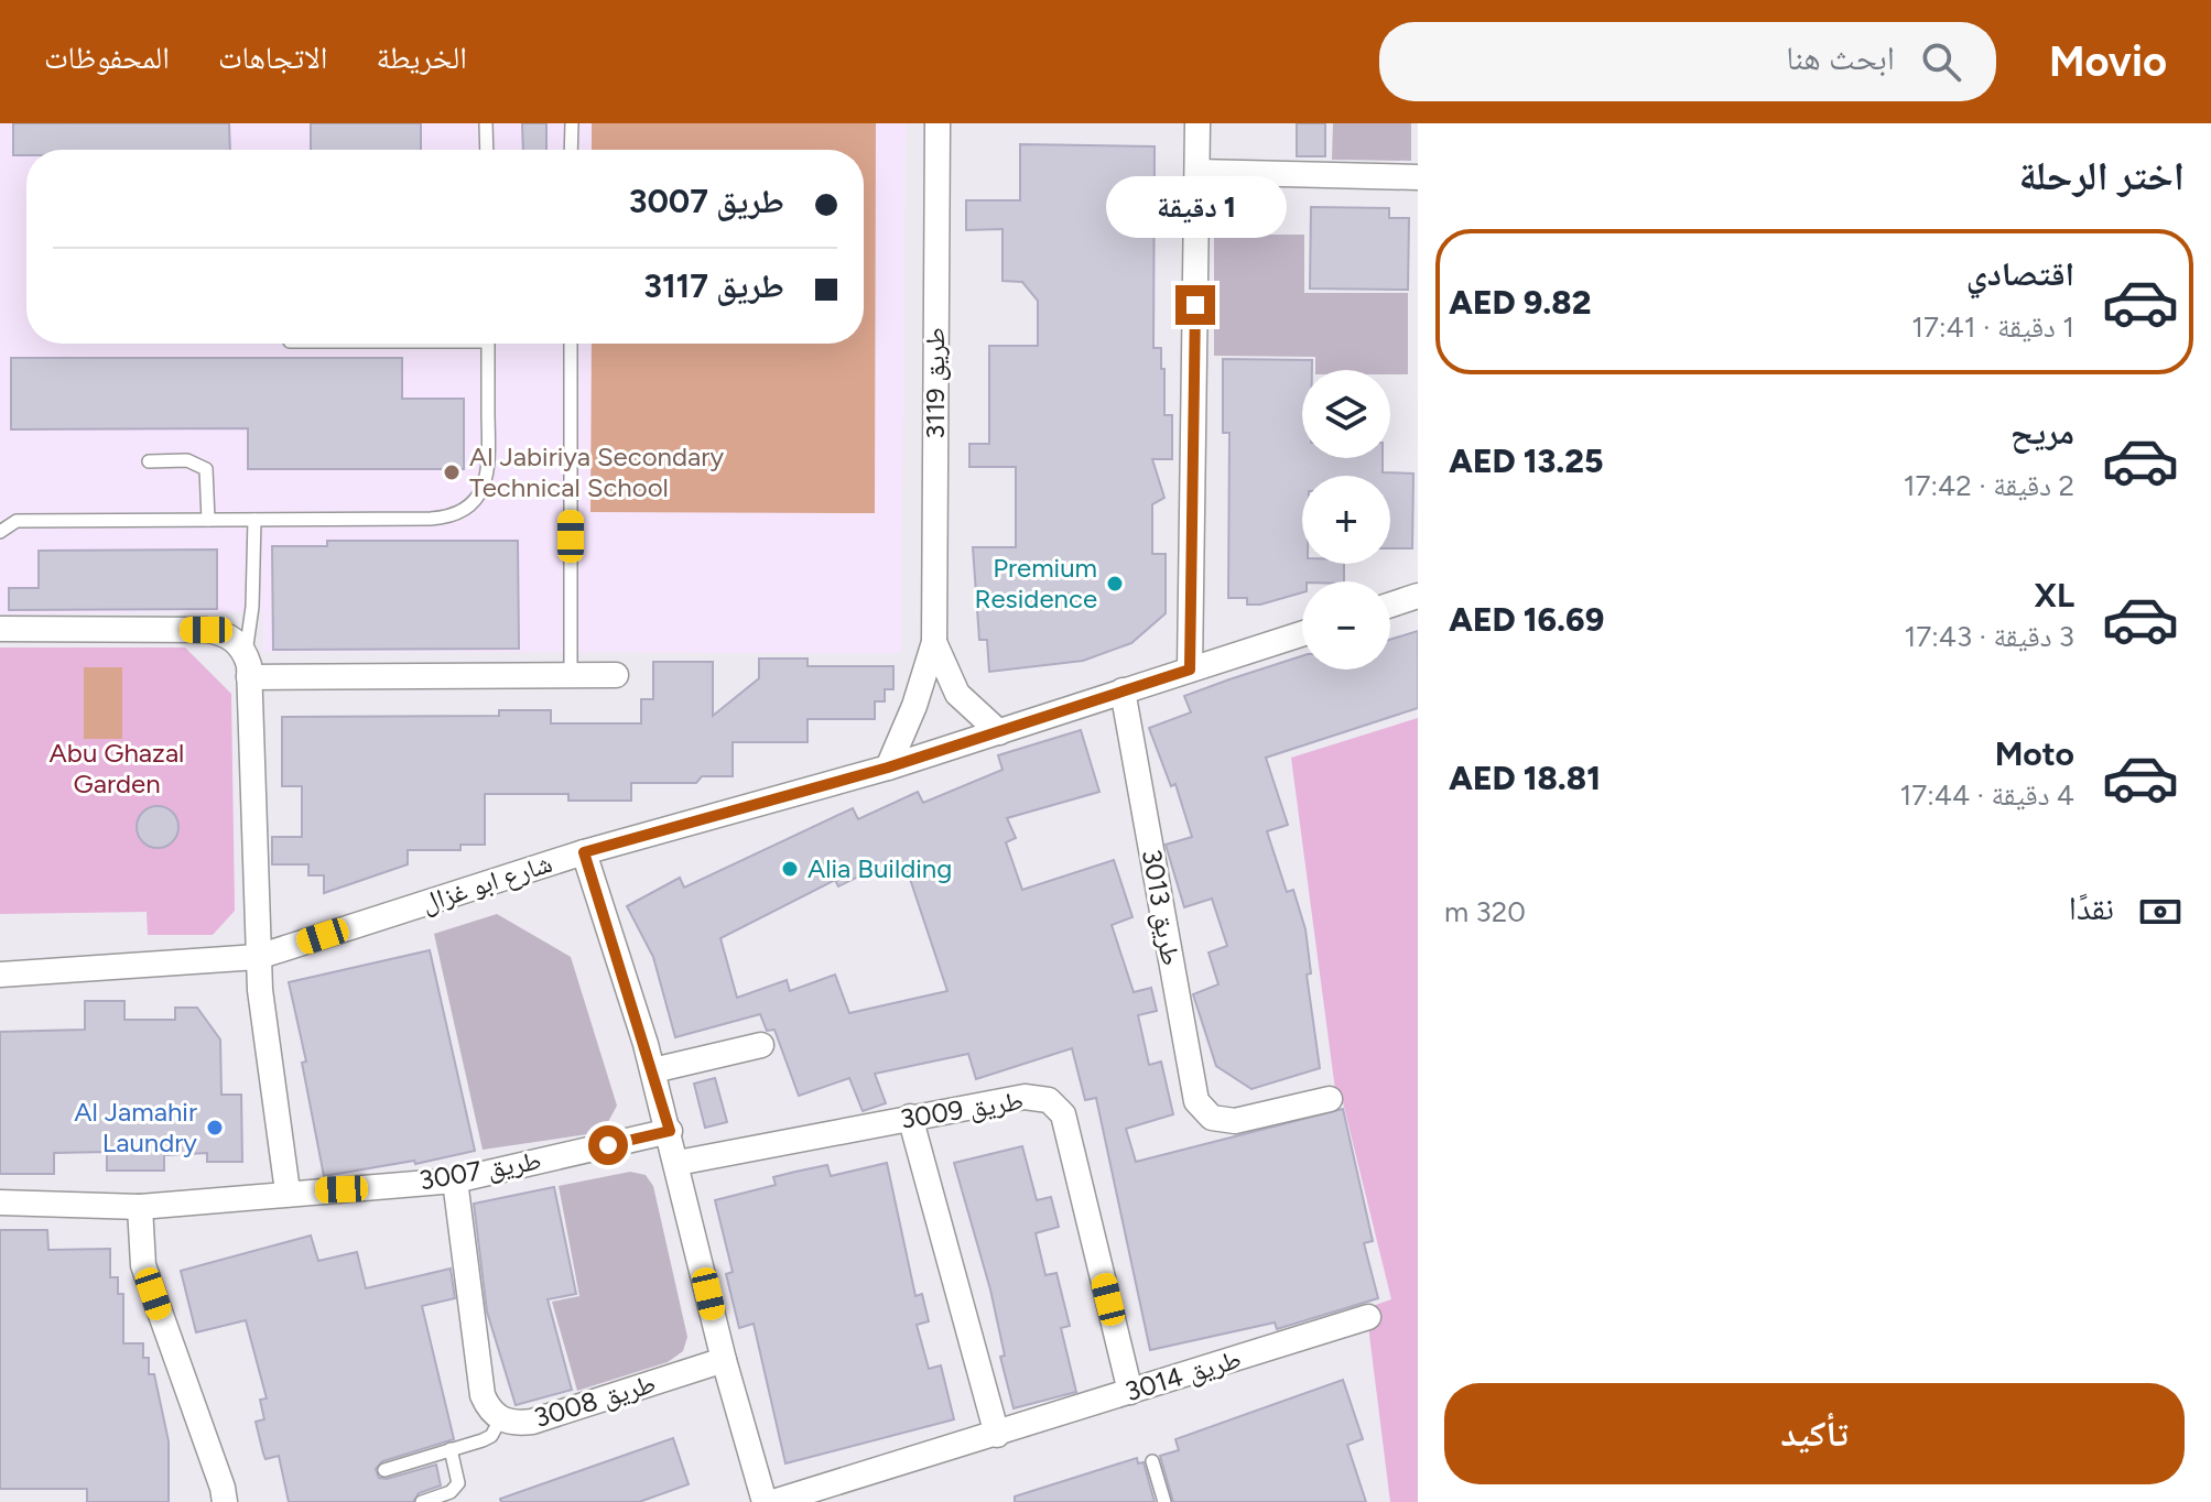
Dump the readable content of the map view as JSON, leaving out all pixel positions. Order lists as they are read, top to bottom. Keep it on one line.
{"streets":{"street":["طريق 3119","شارع ابو غزال","طريق 3013","طريق 3009","طريق 3007","طريق 3014","طريق 3008"]},"crossings":[["شارع ابو غزال","طريق 3013"],["طريق 3009","طريق 3014"],["طريق 3007","طريق 3008"]],"parks":["Abu Ghazal Garden"],"places":["Al Jabiriya Secondary Technical School","Premium Residence","Alia Building","Al Jamahir Laundry"],"page":{"header":"Movio","search":"ابحث هنا","nav":["الخريطة","الاتجاهات","المحفوظات"],"heading":"اختر الرحلة","banner":["طريق 3007","طريق 3117"],"bubble":"1 دقيقة","list":[{"name":"اقتصادي","note":"1 دقيقة · 17:41","value":"AED 9.82"},{"name":"مريح","note":"2 دقيقة · 17:42","value":"AED 13.25"},{"name":"XL","note":"3 دقيقة · 17:43","value":"AED 16.69"},{"name":"Moto","note":"4 دقيقة · 17:44","value":"AED 18.81"}],"map_buttons":["+","−"],"pay":["نقدًا","320 m"],"buttons":"تأكيد"}}
